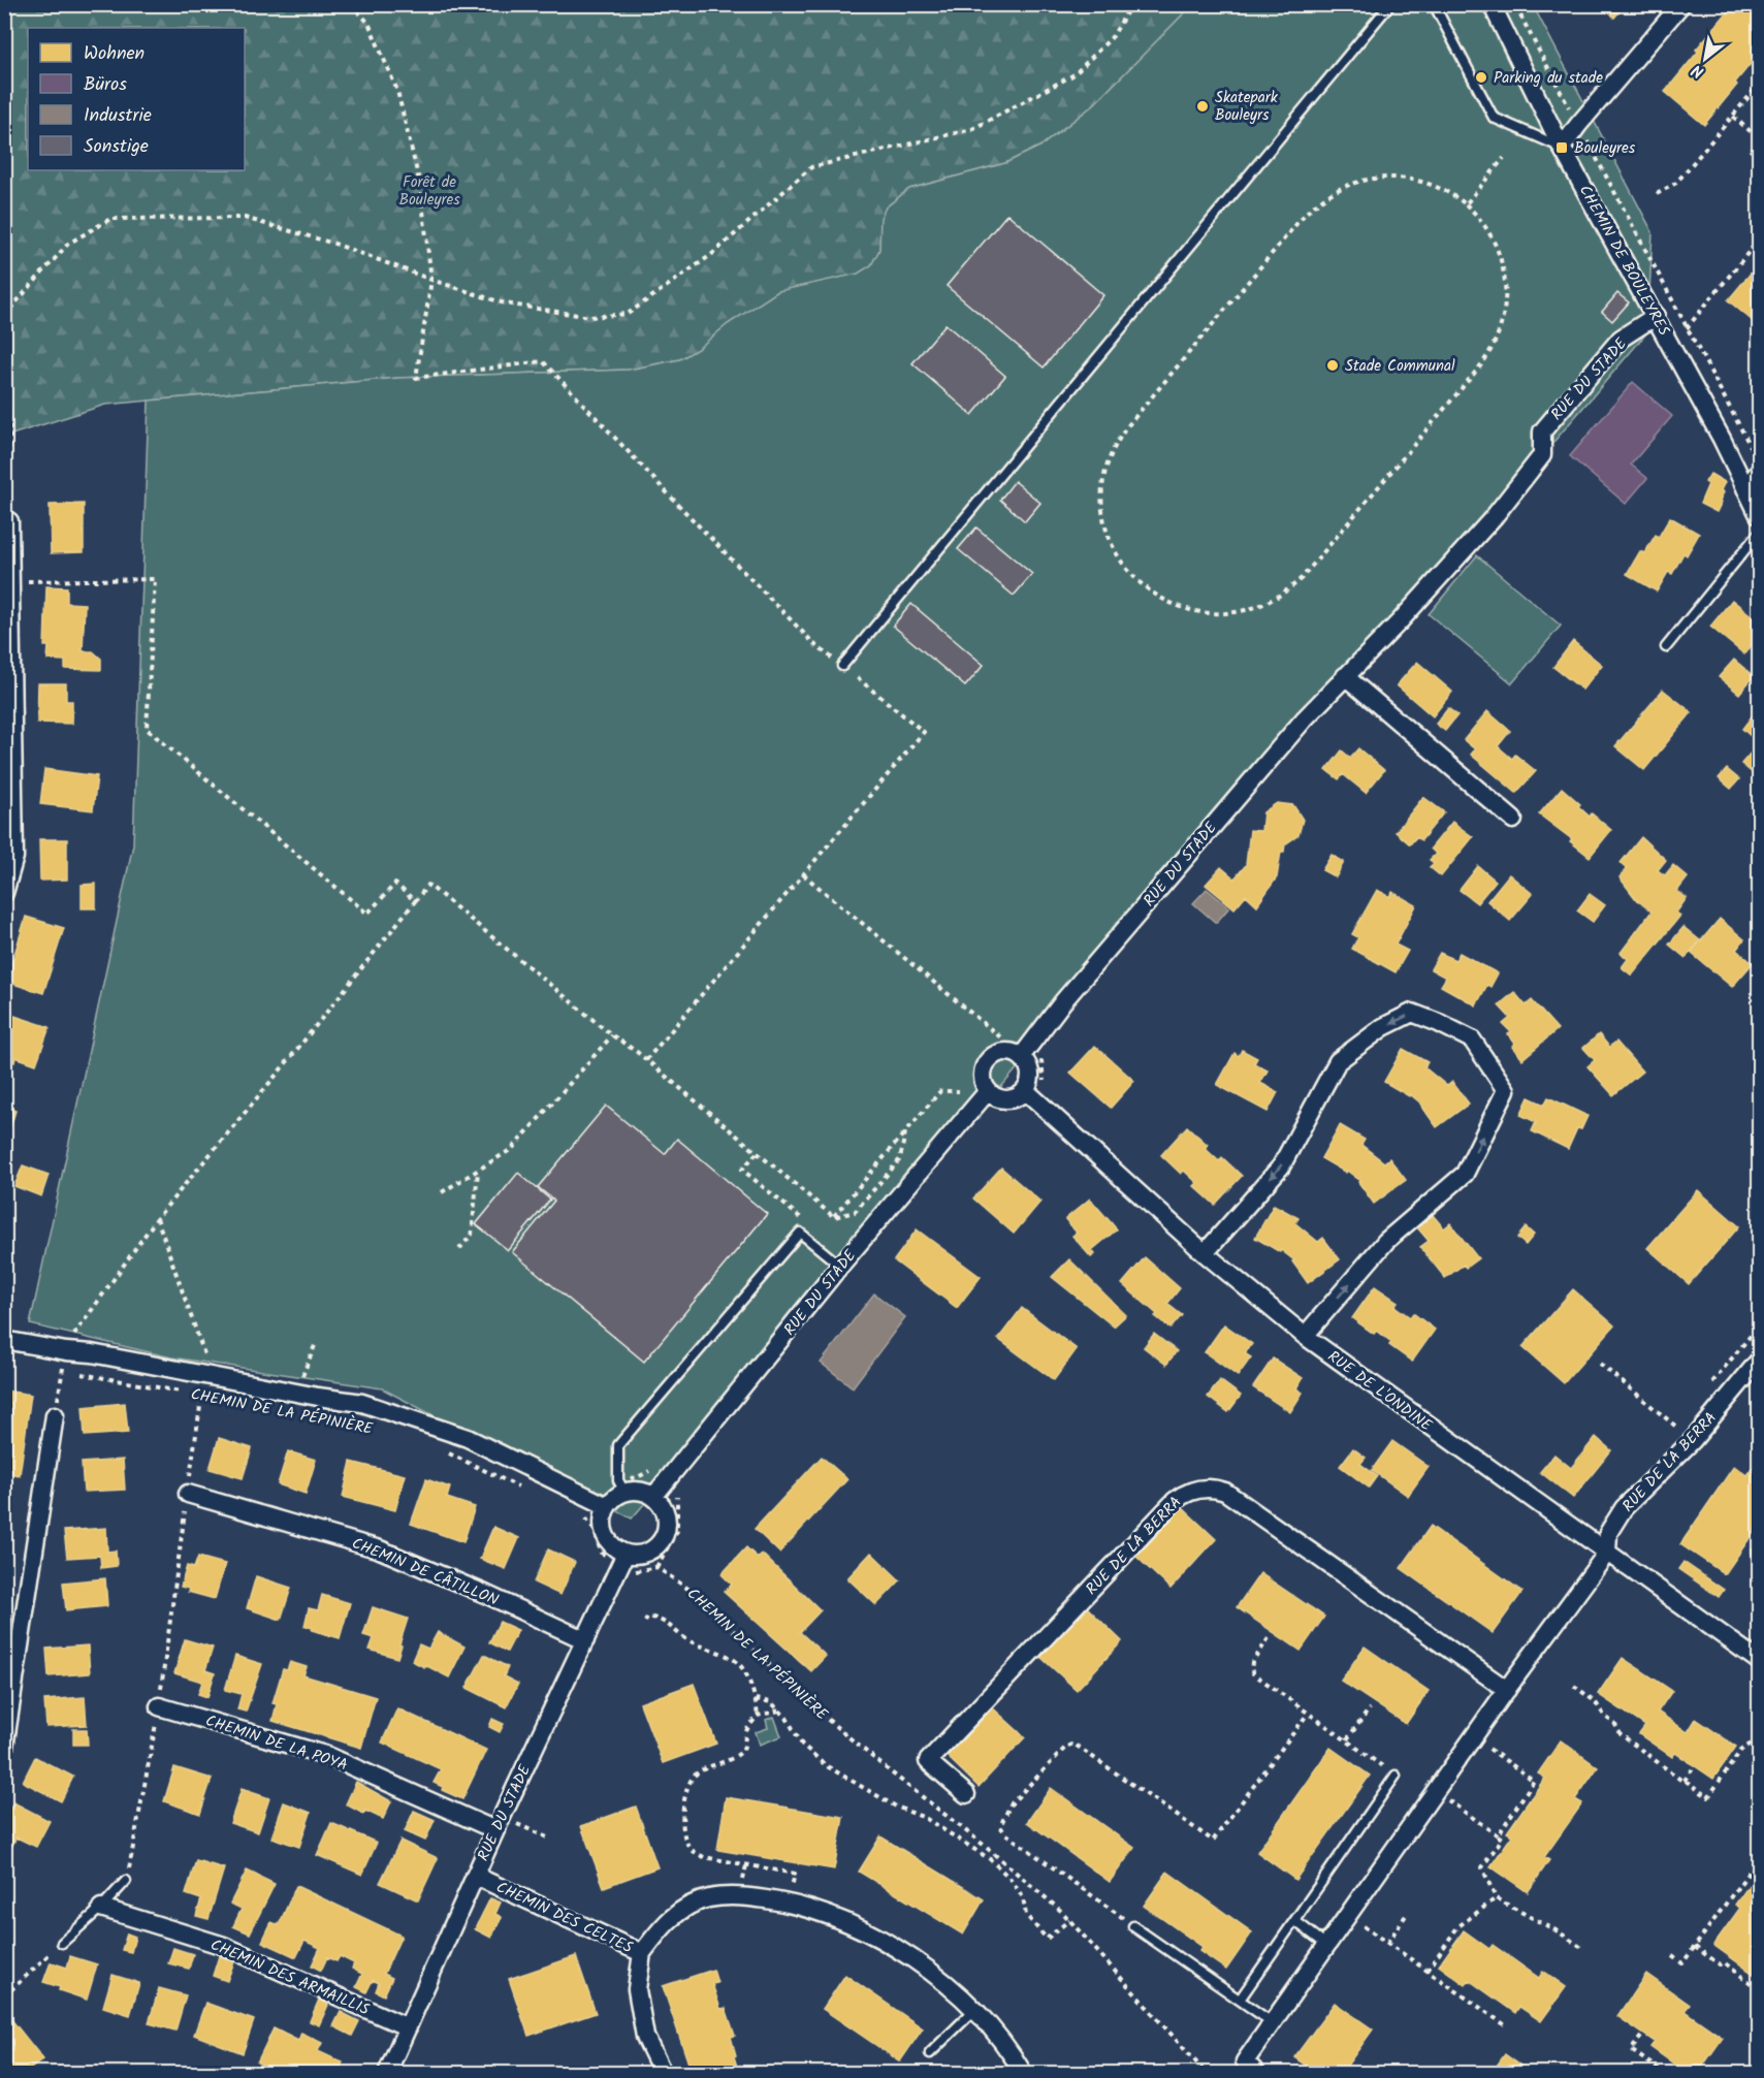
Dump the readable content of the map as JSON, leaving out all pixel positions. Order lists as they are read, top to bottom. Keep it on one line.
{"streets":{"street":["CHEMIN DE BOULEYRES","RUE DU STADE","RUE DE L'ONDINE","CHEMIN DE LA PÉPINIÈRE","RUE DE LA BERRA","CHEMIN DE CÂTILLON","CHEMIN DE LA POYA","CHEMIN DES CELTES","CHEMIN DES ARMAILLIS"]},"crossings":[["CHEMIN DE BOULEYRES","RUE DU STADE"],["RUE DU STADE","RUE DE L'ONDINE"],["RUE DU STADE","CHEMIN DE LA PÉPINIÈRE"],["RUE DU STADE","CHEMIN DE CÂTILLON"],["RUE DU STADE","CHEMIN DE LA POYA"],["RUE DU STADE","CHEMIN DES CELTES"],["RUE DU STADE","CHEMIN DES ARMAILLIS"],["RUE DE L'ONDINE","RUE DE LA BERRA"]],"parks":["Forêt de Bouleyres"],"places":{"other":["Parking du stade","Skatepark Bouleyrs","Stade Communal"],"transit":["Bouleyres"]},"legend":["Wohnen","Büros","Industrie","Sonstige"],"north":"bottom left"}
